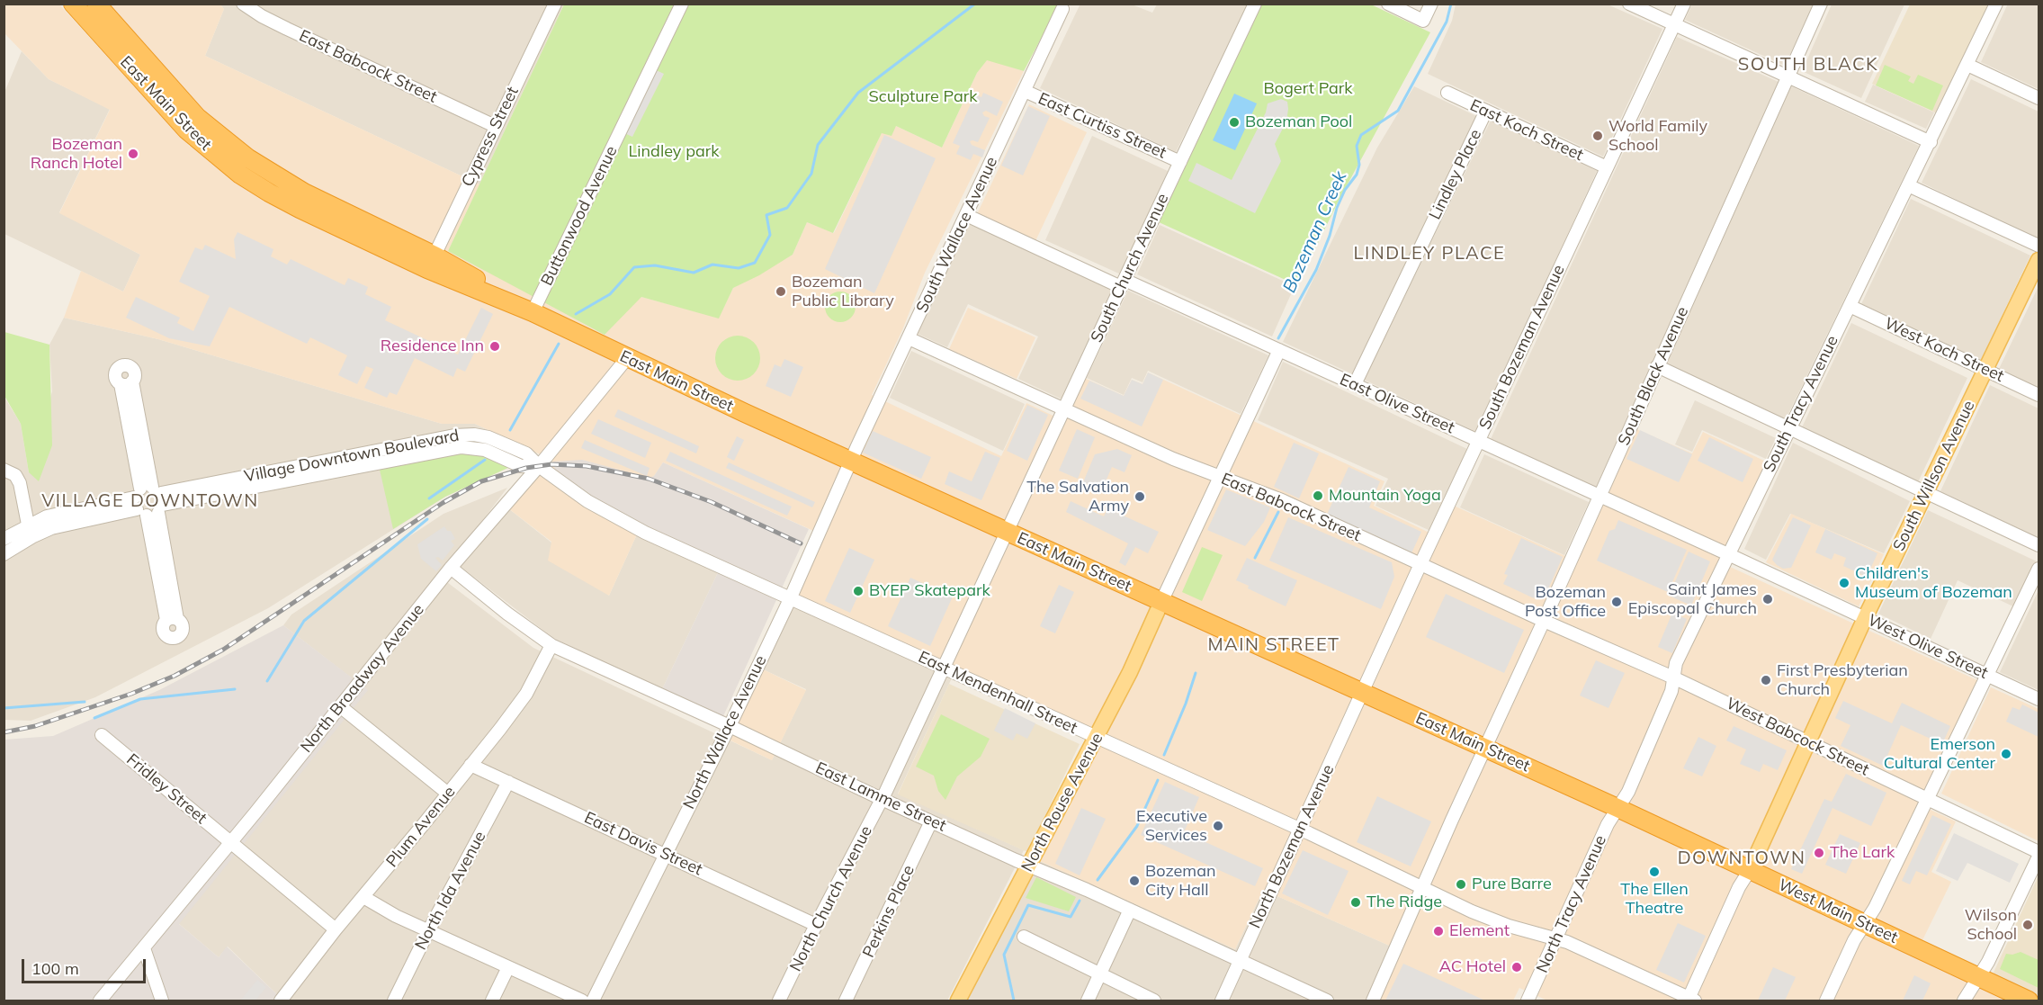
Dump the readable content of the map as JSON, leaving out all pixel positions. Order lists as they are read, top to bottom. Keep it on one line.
{"streets":{"highway":["East Main Street","West Main Street"],"main road":["South Willson Avenue","North Rouse Avenue"],"street":["East Babcock Street","East Curtiss Street","East Koch Street","Cypress Street","Lindley Place","Buttonwood Avenue","South Wallace Avenue","South Church Avenue","South Bozeman Avenue","West Koch Street","South Black Avenue","East Olive Street","South Tracy Avenue","Village Downtown Boulevard","West Olive Street","North Broadway Avenue","East Mendenhall Street","North Wallace Avenue","West Babcock Street","Fridley Street","East Lamme Street","Plum Avenue","East Davis Street","North Bozeman Avenue","North Ida Avenue","North Church Avenue","North Tracy Avenue","Perkins Place"]},"crossings":[["East Babcock Street","Cypress Street"],["East Babcock Street","South Wallace Avenue"],["East Babcock Street","South Church Avenue"],["East Babcock Street","South Bozeman Avenue"],["East Babcock Street","South Black Avenue"],["East Babcock Street","South Tracy Avenue"],["East Babcock Street","West Babcock Street"],["East Main Street","Cypress Street"],["East Main Street","Buttonwood Avenue"],["East Main Street","South Wallace Avenue"],["East Main Street","South Church Avenue"],["East Main Street","South Bozeman Avenue"],["East Main Street","South Black Avenue"],["East Main Street","South Tracy Avenue"],["East Main Street","North Broadway Avenue"],["East Main Street","North Wallace Avenue"],["East Main Street","North Rouse Avenue"],["East Main Street","North Bozeman Avenue"],["East Main Street","North Church Avenue"],["East Main Street","North Tracy Avenue"],["East Main Street","West Main Street"],["East Curtiss Street","South Wallace Avenue"],["East Curtiss Street","South Church Avenue"],["East Koch Street","Lindley Place"],["East Koch Street","South Bozeman Avenue"],["Lindley Place","East Olive Street"],["South Wallace Avenue","East Olive Street"],["South Wallace Avenue","North Wallace Avenue"],["South Church Avenue","East Olive Street"],["South Church Avenue","North Church Avenue"],["South Bozeman Avenue","East Olive Street"],["South Bozeman Avenue","North Bozeman Avenue"],["West Koch Street","South Tracy Avenue"],["West Koch Street","South Willson Avenue"],["South Black Avenue","East Olive Street"],["South Black Avenue","East Mendenhall Street"],["East Olive Street","South Tracy Avenue"],["East Olive Street","West Olive Street"],["South Tracy Avenue","West Olive Street"],["South Tracy Avenue","West Babcock Street"],["South Tracy Avenue","North Tracy Avenue"],["South Tracy Avenue","West Main Street"],["Village Downtown Boulevard","North Broadway Avenue"],["Village Downtown Boulevard","East Mendenhall Street"],["South Willson Avenue","West Olive Street"],["South Willson Avenue","West Babcock Street"],["South Willson Avenue","West Main Street"],["North Broadway Avenue","East Mendenhall Street"],["North Broadway Avenue","Fridley Street"],["North Broadway Avenue","East Lamme Street"],["East Mendenhall Street","North Wallace Avenue"],["East Mendenhall Street","North Rouse Avenue"],["East Mendenhall Street","North Bozeman Avenue"],["East Mendenhall Street","North Church Avenue"],["East Mendenhall Street","North Tracy Avenue"],["North Wallace Avenue","East Lamme Street"],["North Wallace Avenue","East Davis Street"],["Fridley Street","Plum Avenue"],["East Lamme Street","North Rouse Avenue"],["East Lamme Street","Plum Avenue"],["East Lamme Street","North Bozeman Avenue"],["East Lamme Street","North Church Avenue"],["East Lamme Street","Perkins Place"],["Plum Avenue","East Davis Street"],["East Davis Street","North Ida Avenue"],["East Davis Street","North Church Avenue"],["North Tracy Avenue","West Main Street"]],"districts":["SOUTH BLACK","LINDLEY PLACE","VILLAGE DOWNTOWN","MAIN STREET","DOWNTOWN"],"water":["Bozeman Creek"],"parks":["Bogert Park","Sculpture Park","Lindley park"],"places":["Bozeman Pool","World Family School","Bozeman Ranch Hotel","Bozeman Public Library","Residence Inn","Mountain Yoga","The Salvation Army","Children's Museum of Bozeman","BYEP Skatepark","Saint James Episcopal Church","Bozeman Post Office","First Presbyterian Church","Emerson Cultural Center","Executive Services","The Lark","The Ellen Theatre","Bozeman City Hall","Pure Barre","The Ridge","Wilson School","Element","AC Hotel"],"scale_bar":"100 m"}
